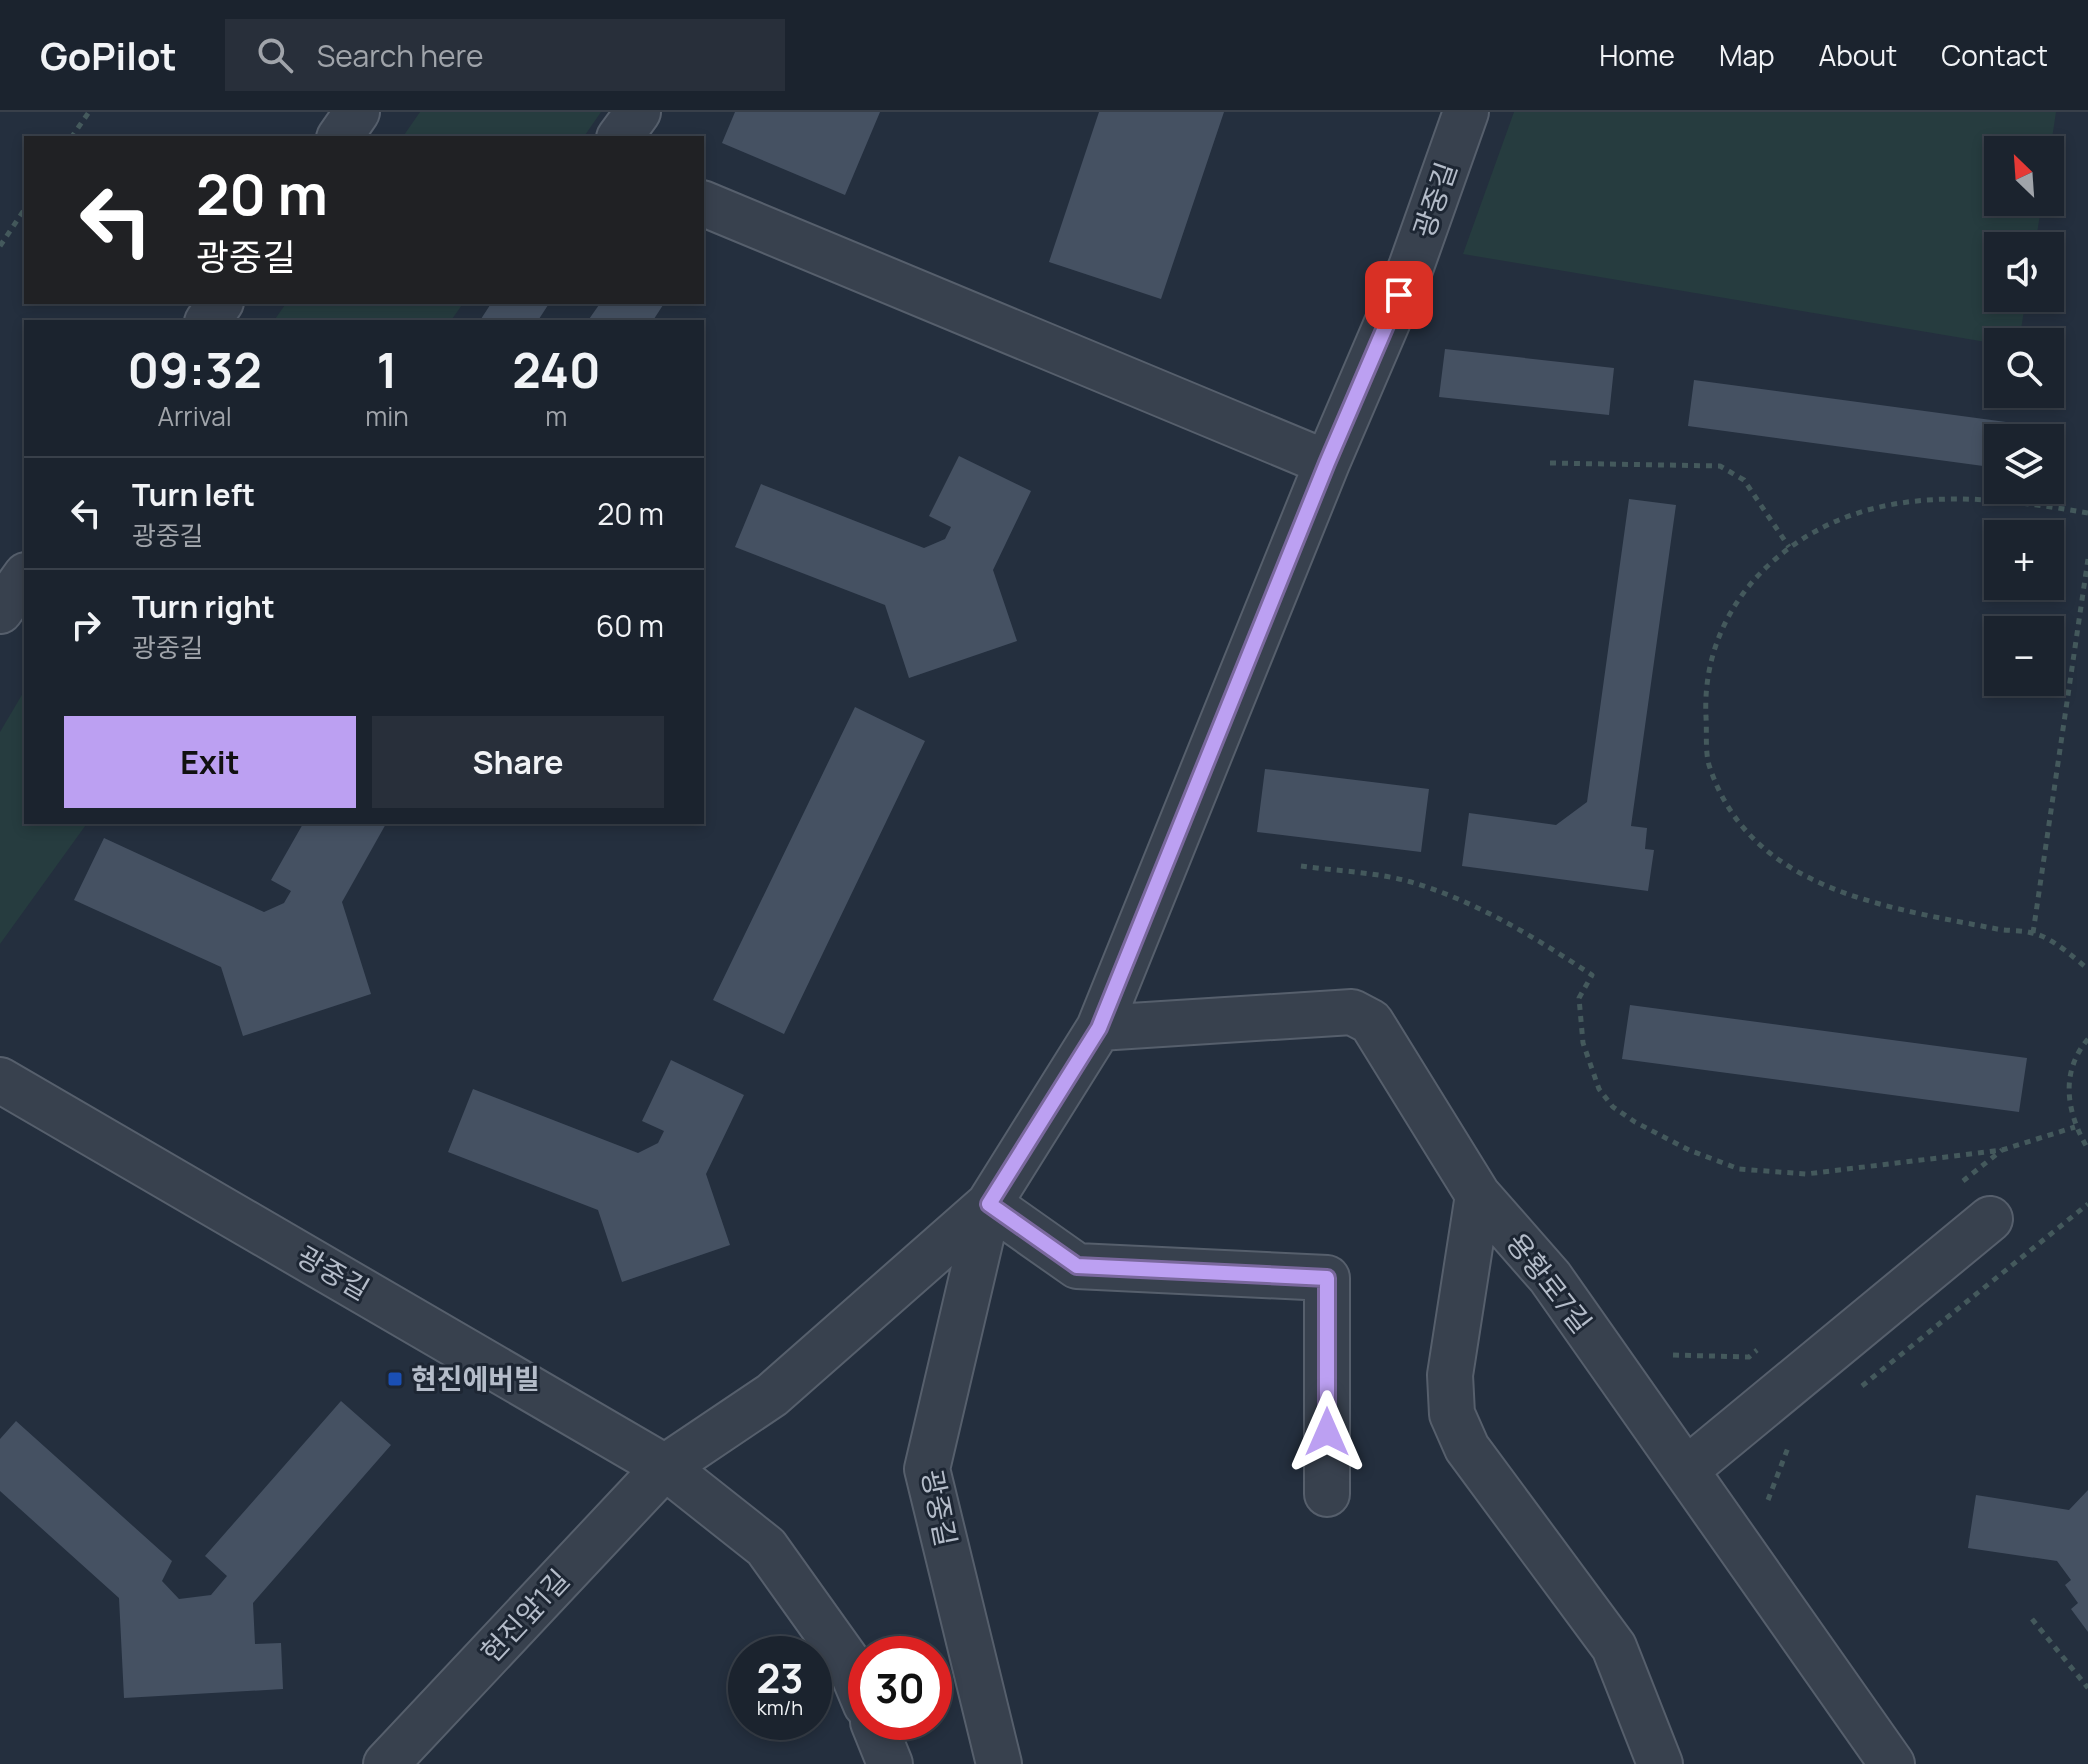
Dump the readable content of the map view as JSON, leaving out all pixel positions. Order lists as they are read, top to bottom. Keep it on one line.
{"streets":{"street":["광중길","용황로7길","현진앞1길"]},"crossings":[["광중길","용황로7길"],["광중길","현진앞1길"]],"places":{"transit":["현진에버빌"]},"north":"top left","page":{"header":"GoPilot","search":"Search here","nav":["Home","Map","About","Contact"],"map_buttons":["+","−"],"turn":["20 m","광중길"],"eta":["09:32","Arrival","1","min","240","m"],"list":[{"name":"Turn left","note":"광중길","value":"20 m"},{"name":"Turn right","note":"광중길","value":"60 m"}],"buttons":["Exit","Share"],"speed":"23 km/h","limit":"30"}}
